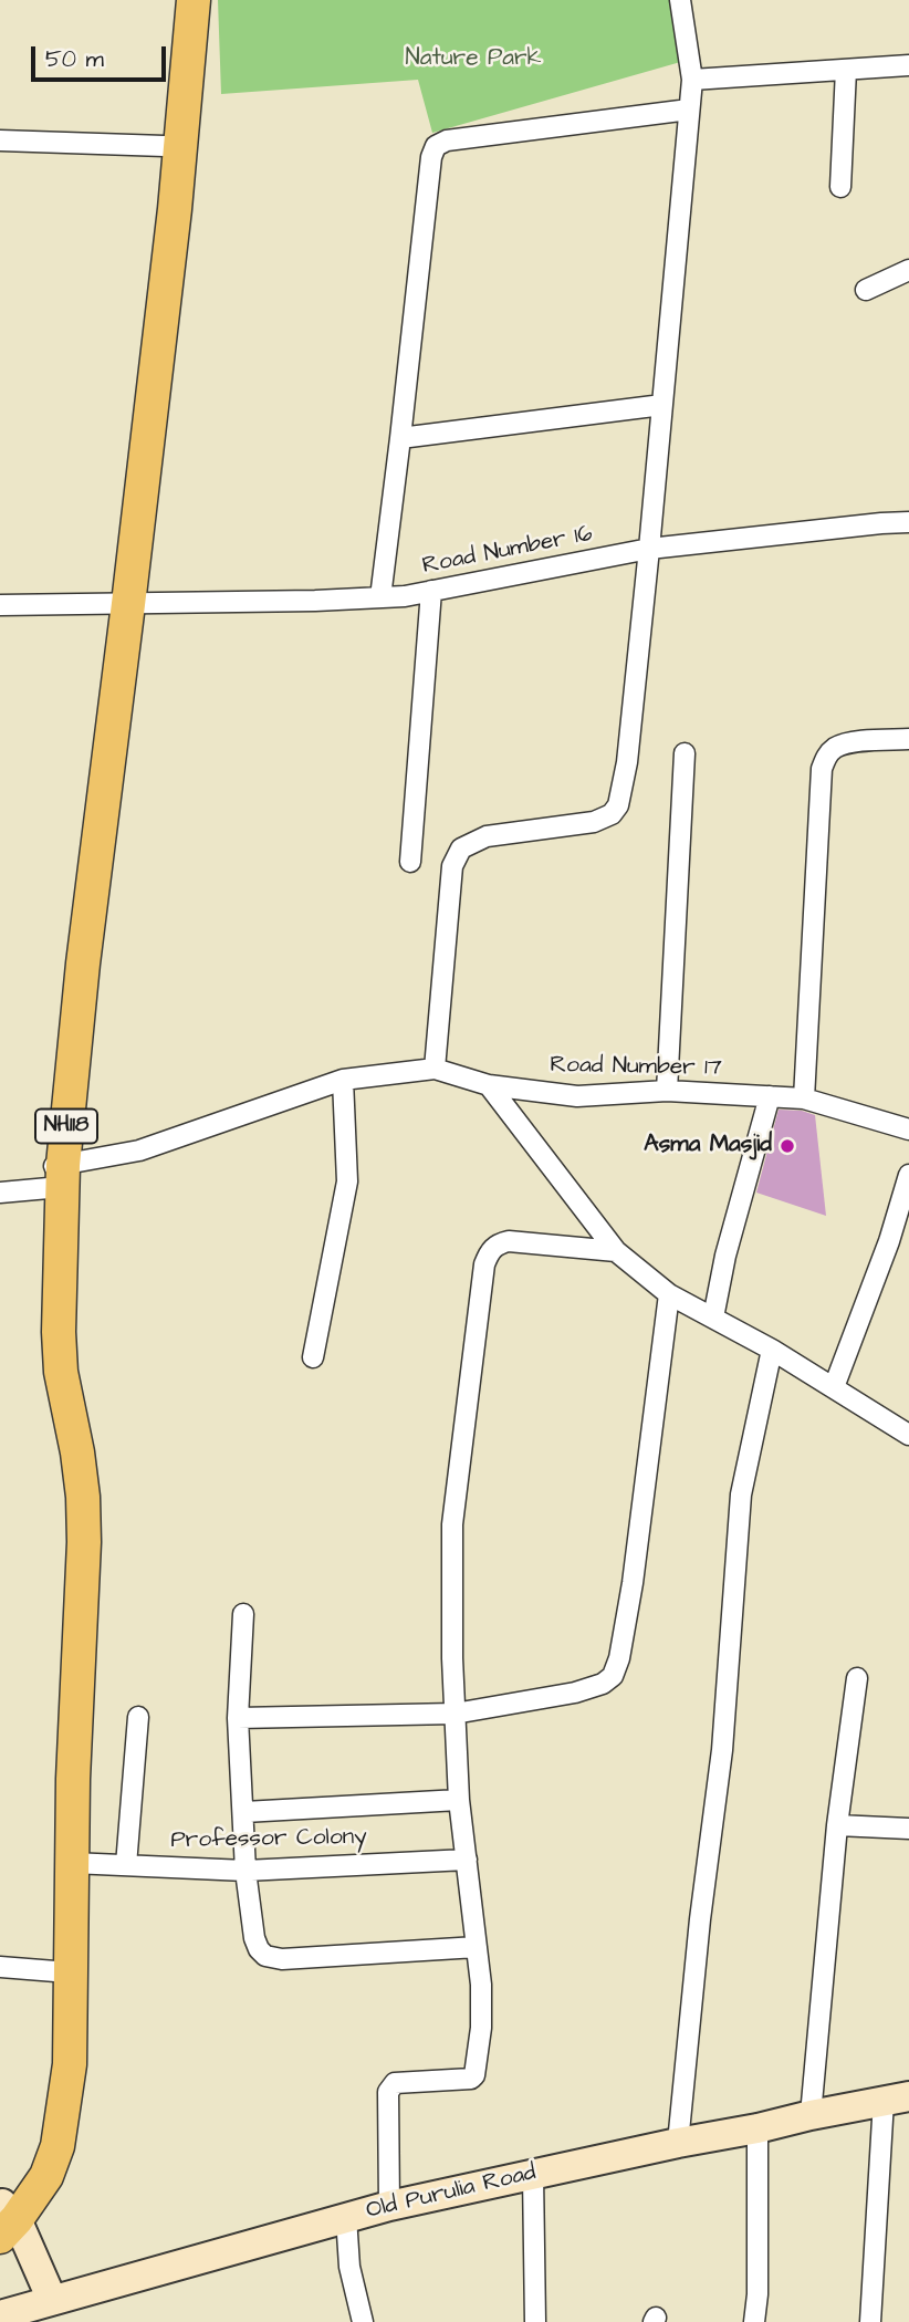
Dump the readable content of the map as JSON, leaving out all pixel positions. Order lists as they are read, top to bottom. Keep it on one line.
{"streets":{"highway":["NH118"],"main road":["Old Purulia Road"],"street":["Road Number 16","Road Number 17","Professor Colony"]},"crossings":[["Road Number 16","NH118"],["Road Number 17","NH118"],["NH118","Professor Colony"]],"parks":["Nature Park"],"places":["Asma Masjid"],"scale_bar":"50 m"}
